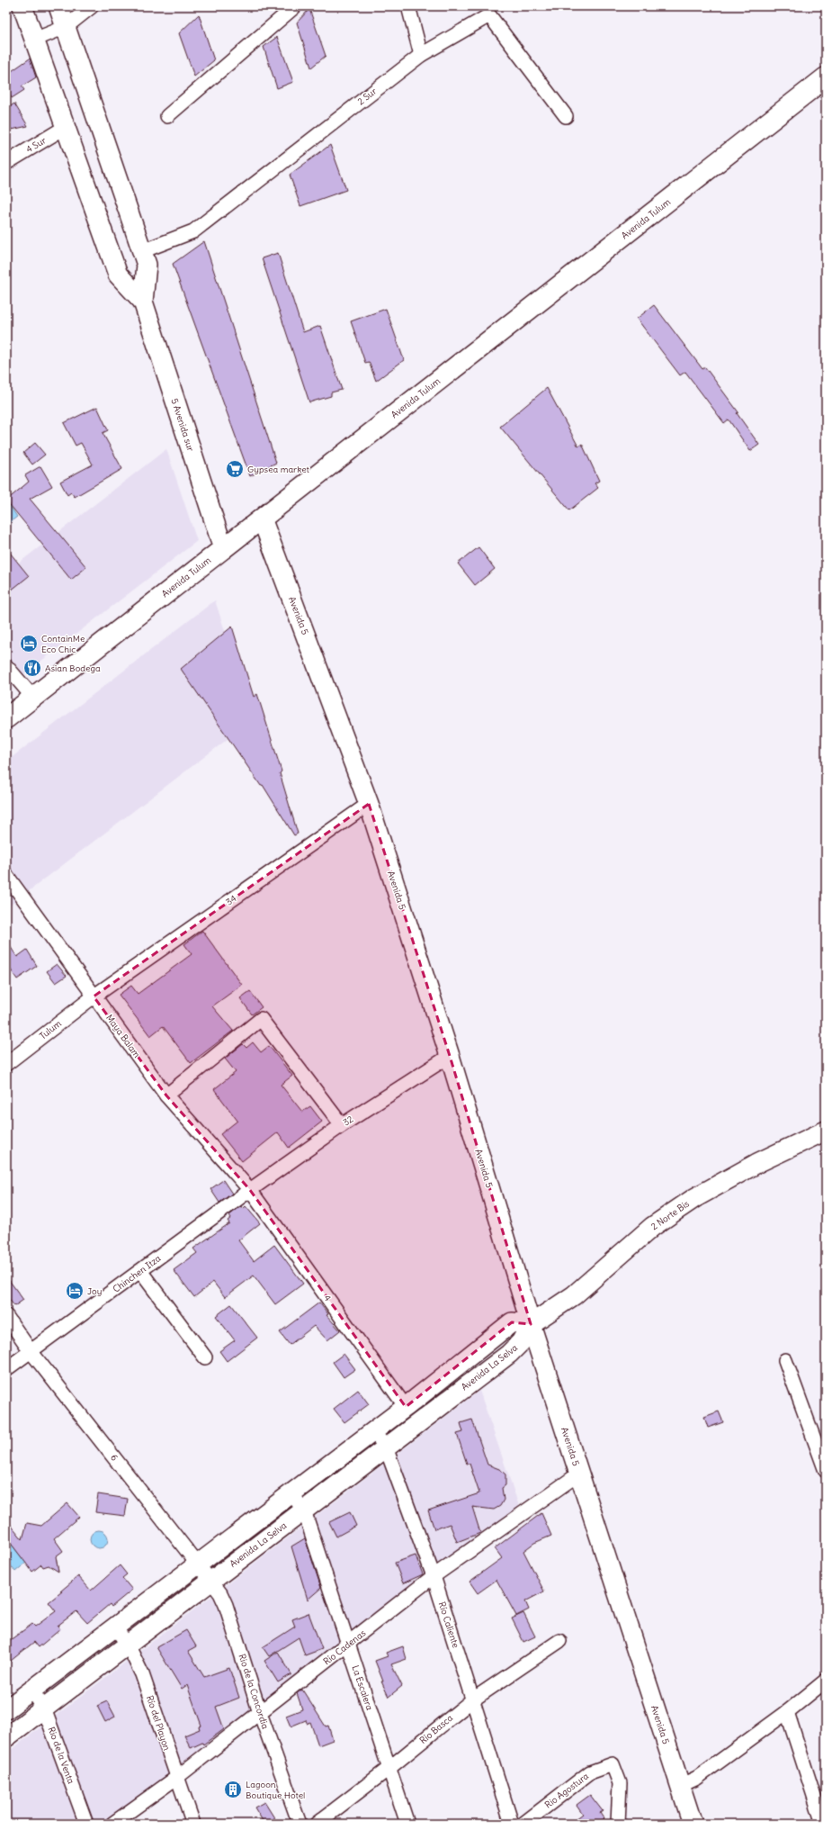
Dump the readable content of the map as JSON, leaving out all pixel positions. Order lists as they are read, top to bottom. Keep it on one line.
{"streets":{"highway":["Avenida Tulum"],"street":["2 Sur","4 Sur","5 Avenida sur","Avenida 5","34","Tulum","Maya Balam","32","2 Norte Bis","Chinchen Itza","4","Avenida La Selva","6","Río Caliente","Río Cadenas","La Escalera","Rio de la Concordia","Río del Playon","Río Basca","Rio de la Venta","Rio Agostura"]},"crossings":[["Avenida Tulum","5 Avenida sur"],["Avenida Tulum","Avenida 5"],["Avenida 5","34"],["Avenida 5","32"],["Avenida 5","2 Norte Bis"],["Avenida 5","Avenida La Selva"],["Avenida 5","Río Cadenas"],["34","Tulum"],["34","Maya Balam"],["Tulum","Maya Balam"],["Maya Balam","32"],["Maya Balam","Chinchen Itza"],["Maya Balam","4"],["32","Chinchen Itza"],["32","4"],["2 Norte Bis","Avenida La Selva"],["Chinchen Itza","4"],["Chinchen Itza","6"],["Avenida La Selva","Río Caliente"],["Avenida La Selva","La Escalera"],["Avenida La Selva","Rio de la Concordia"],["Avenida La Selva","Río del Playon"],["Avenida La Selva","Rio de la Venta"],["6","Rio de la Concordia"],["Río Caliente","Río Cadenas"],["Río Caliente","Río Basca"],["Río Cadenas","La Escalera"],["Río Cadenas","Rio de la Concordia"],["Río Cadenas","Río del Playon"],["La Escalera","Río Basca"]],"places":{"supermarket":["Gypsea market"],"hotel":["ContainMe Eco Chic","Joy"],"restaurant":["Asian Bodega"],"building":["Lagoon Boutique Hotel"]}}
